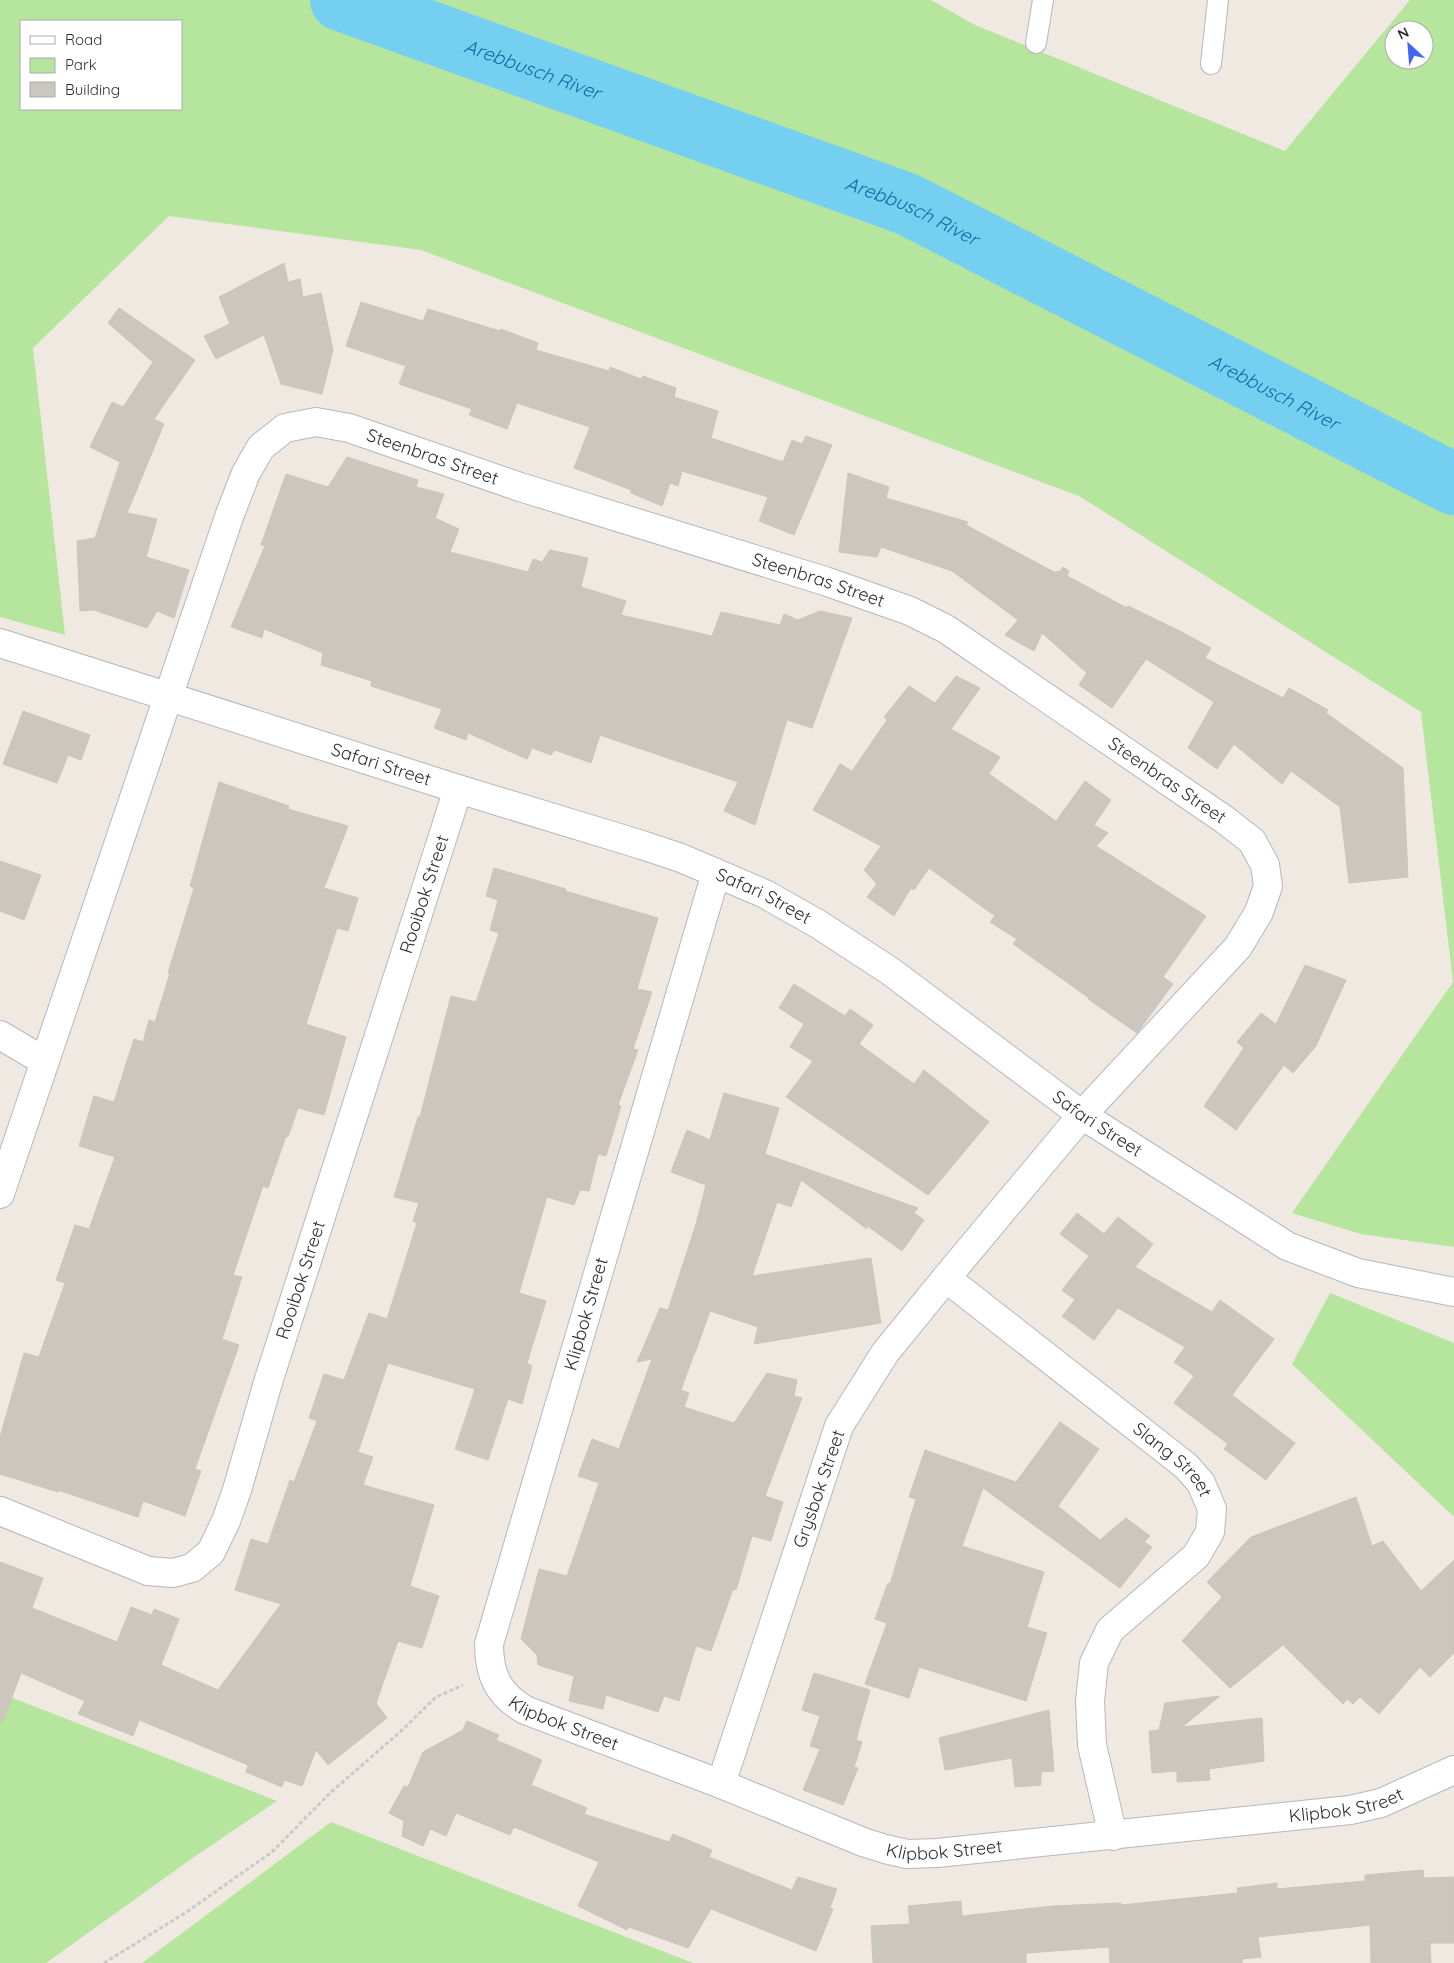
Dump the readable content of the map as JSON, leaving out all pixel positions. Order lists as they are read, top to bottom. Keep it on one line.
{"streets":{"street":["Steenbras Street","Safari Street","Rooibok Street","Klipbok Street","Slang Street","Grysbok Street"]},"crossings":[["Steenbras Street","Safari Street"],["Steenbras Street","Grysbok Street"],["Safari Street","Rooibok Street"],["Safari Street","Klipbok Street"],["Safari Street","Grysbok Street"],["Klipbok Street","Slang Street"],["Klipbok Street","Grysbok Street"],["Slang Street","Grysbok Street"]],"water":["Arebbusch River"],"legend":["Road","Park","Building"],"north":"top left"}
